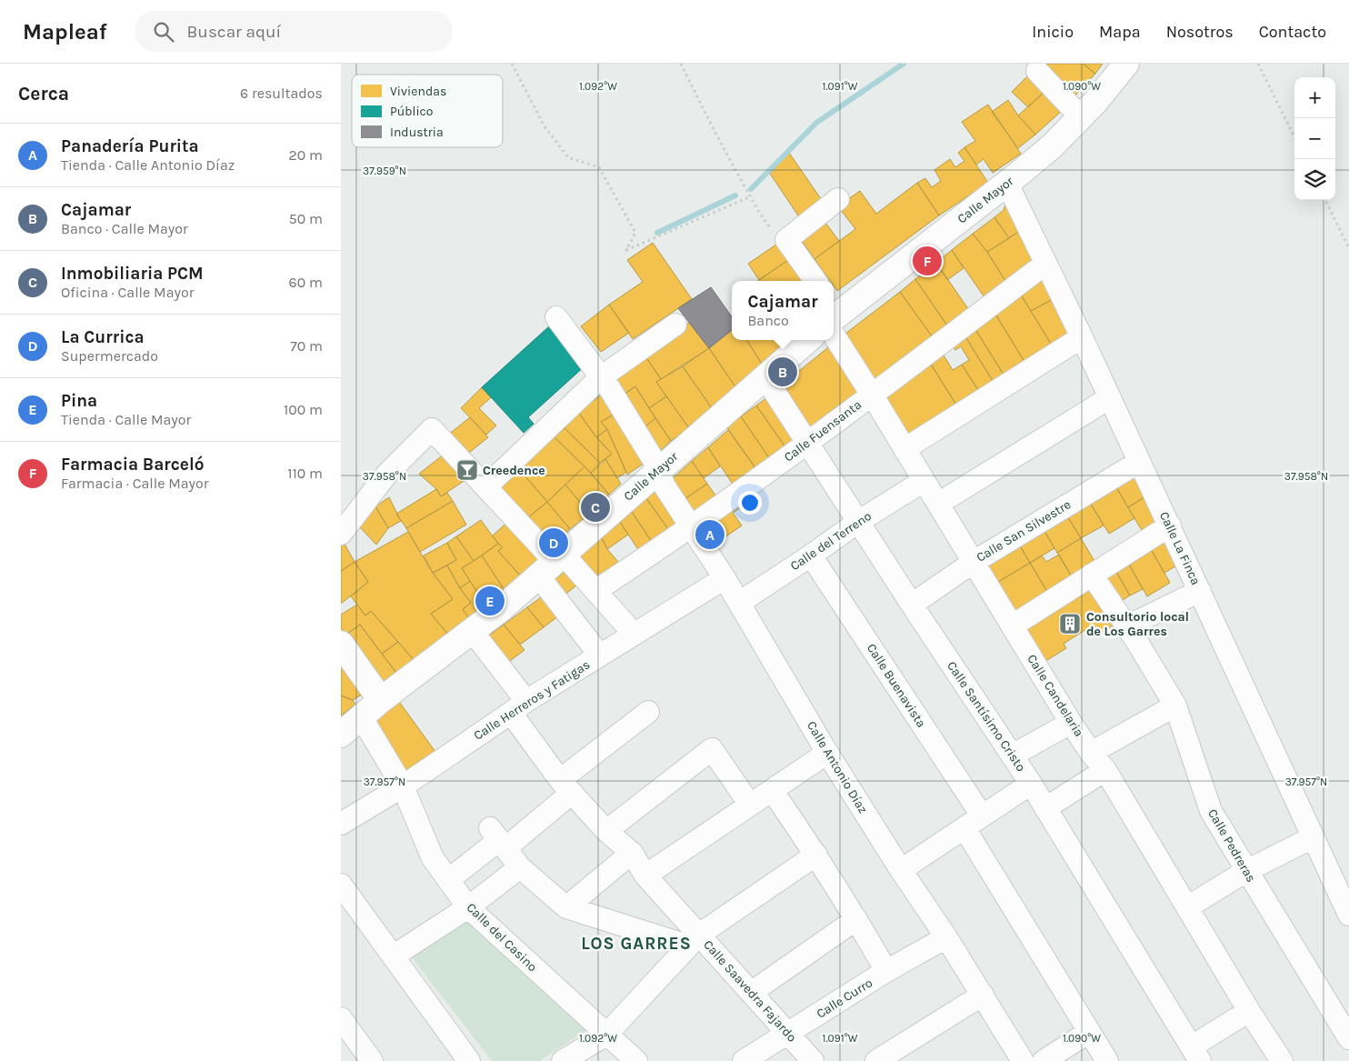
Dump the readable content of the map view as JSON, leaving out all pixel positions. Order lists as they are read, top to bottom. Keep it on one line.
{"streets":{"main road":["Calle Mayor"],"street":["Calle Fuensanta","Calle San Silvestre","Calle del Terreno","Calle La Finca","Calle Buenavista","Calle Candelaria","Calle Herreros y Fatigas","Calle Santísimo Cristo","Calle Antonio Díaz","Calle Pedreras","Calle del Casino","Calle Saavedra Fajardo","Calle Curro"]},"crossings":[["Calle Mayor","Calle La Finca"],["Calle Mayor","Calle Santísimo Cristo"],["Calle Mayor","Calle Antonio Díaz"],["Calle Mayor","Calle del Casino"],["Calle Mayor","Calle Saavedra Fajardo"],["Calle Fuensanta","Calle La Finca"],["Calle Fuensanta","Calle Candelaria"],["Calle Fuensanta","Calle Santísimo Cristo"],["Calle Fuensanta","Calle Antonio Díaz"],["Calle San Silvestre","Calle La Finca"],["Calle San Silvestre","Calle Candelaria"],["Calle San Silvestre","Calle Santísimo Cristo"],["Calle del Terreno","Calle Buenavista"],["Calle del Terreno","Calle Candelaria"],["Calle del Terreno","Calle Santísimo Cristo"],["Calle del Terreno","Calle Antonio Díaz"],["Calle Herreros y Fatigas","Calle Antonio Díaz"],["Calle Herreros y Fatigas","Calle del Casino"],["Calle Herreros y Fatigas","Calle Saavedra Fajardo"],["Calle Antonio Díaz","Calle Curro"],["Calle Saavedra Fajardo","Calle Curro"]],"districts":["LOS GARRES"],"places":{"bar":["Creedence"],"building":["Consultorio local de Los Garres"]},"legend":["Viviendas","Público","Industria"],"page":{"header":"Mapleaf","search":"Buscar aquí","nav":["Inicio","Mapa","Nosotros","Contacto"],"heading":["Cerca","6 resultados"],"map_buttons":["+","−"],"list":[{"mark":"A","name":"Panadería Purita","note":"Tienda · Calle Antonio Díaz","value":"20 m"},{"mark":"B","name":"Cajamar","note":"Banco · Calle Mayor","value":"50 m"},{"mark":"C","name":"Inmobiliaria PCM","note":"Oficina · Calle Mayor","value":"60 m"},{"mark":"D","name":"La Currica","note":"Supermercado","value":"70 m"},{"mark":"E","name":"Pina","note":"Tienda · Calle Mayor","value":"100 m"},{"mark":"F","name":"Farmacia Barceló","note":"Farmacia · Calle Mayor","value":"110 m"}],"pins":["F","B","C","A","D","E"],"popup":["Cajamar","Banco"]},"coordinates":["1.092°W","1.091°W","1.090°W","37.959°N","37.958°N","37.957°N"]}
